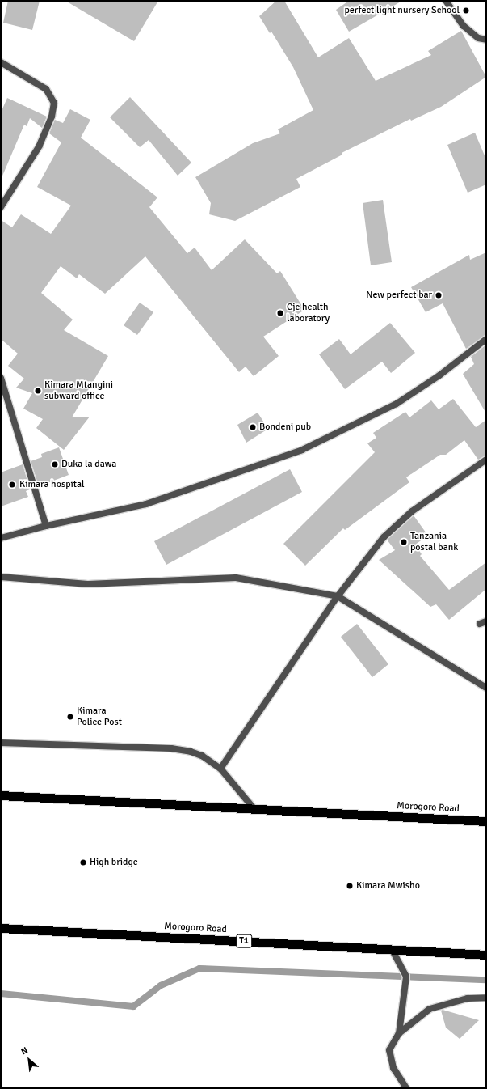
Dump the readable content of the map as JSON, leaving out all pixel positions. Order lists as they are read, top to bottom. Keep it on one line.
{"streets":{"highway":["Morogoro Road","T1"]},"places":["perfect light nursery School","New perfect bar","Cjc health laboratory","Kimara Mtangini subward office","Bondeni pub","Duka la dawa","Kimara hospital","Tanzania postal bank","Kimara Police Post","High bridge","Kimara Mwisho"],"north":"top left"}
